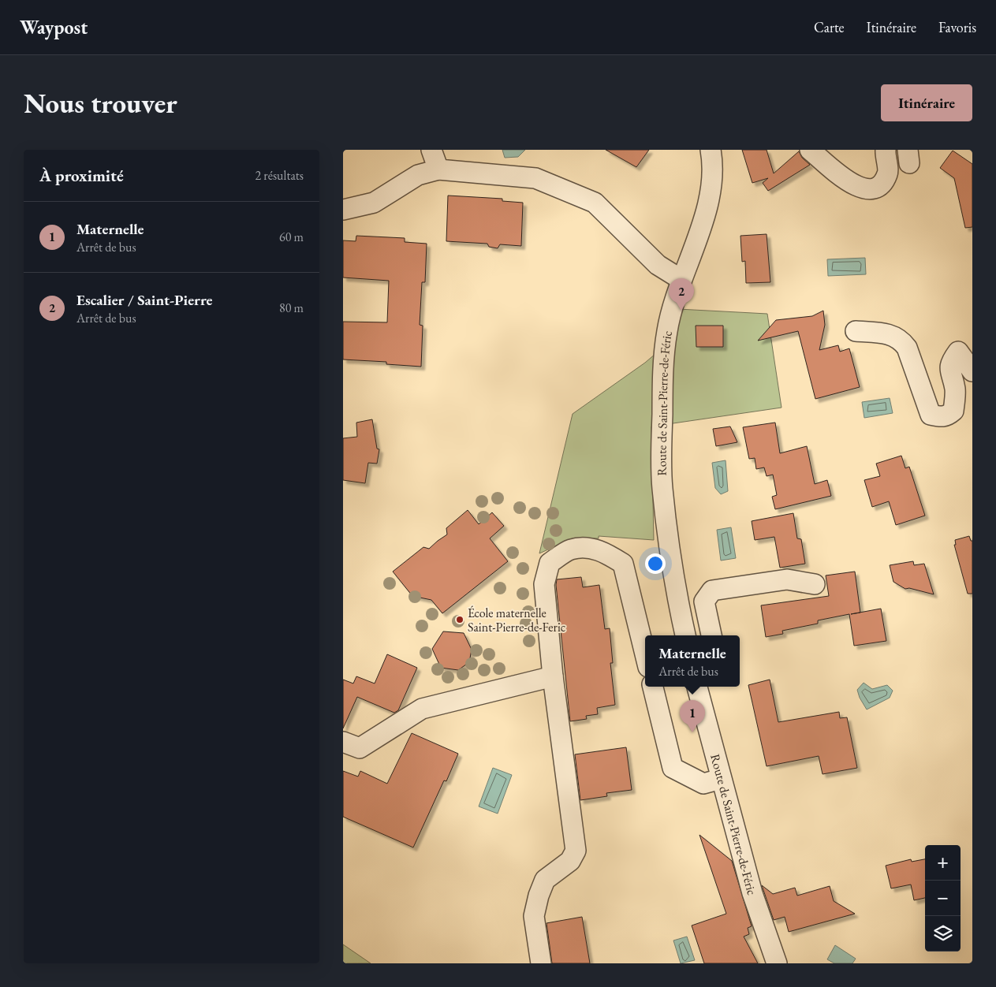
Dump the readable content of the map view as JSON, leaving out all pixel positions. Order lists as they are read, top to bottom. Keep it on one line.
{"streets":{"street":["Route de Saint-Pierre-de-Féric"]},"places":["École maternelle Saint-Pierre-de-Feric"],"page":{"header":"Waypost","nav":["Carte","Itinéraire","Favoris"],"buttons":"Itinéraire","title":"Nous trouver","heading":["À proximité","2 résultats"],"list":[{"mark":"1","name":"Maternelle","note":"Arrêt de bus","value":"60 m"},{"mark":"2","name":"Escalier / Saint-Pierre","note":"Arrêt de bus","value":"80 m"}],"pins":["2","1"],"popup":["Maternelle","Arrêt de bus"],"map_buttons":["+","−"]}}
